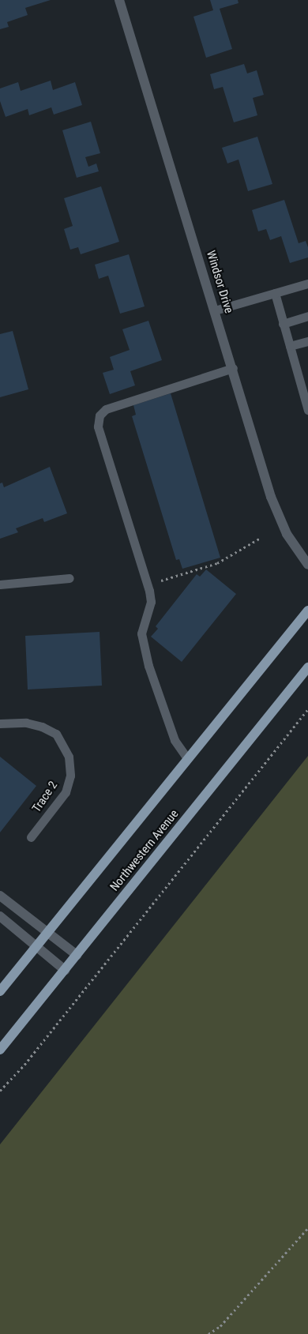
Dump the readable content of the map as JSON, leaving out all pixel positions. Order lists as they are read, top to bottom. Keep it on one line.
{"streets":{"main road":["Northwestern Avenue"],"street":["Windsor Drive"],"lane":["Trace 2"]}}
